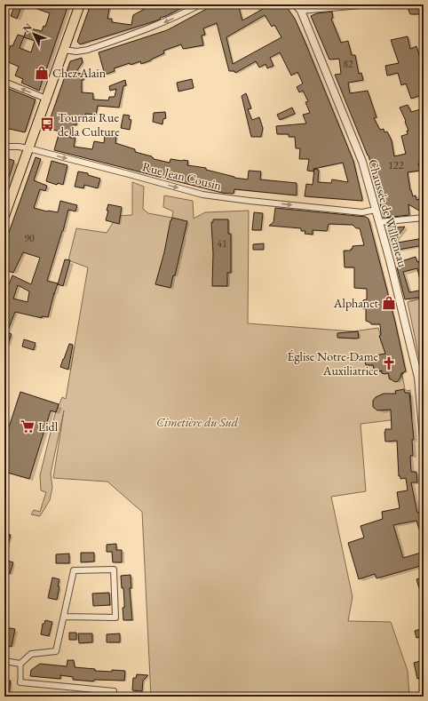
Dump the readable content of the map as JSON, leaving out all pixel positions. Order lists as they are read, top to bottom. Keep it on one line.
{"streets":{"street":["Rue Jean Cousin","Chaussée de Willemeau"]},"crossings":[["Rue Jean Cousin","Chaussée de Willemeau"]],"one_way":["Rue Jean Cousin"],"parks":["Cimetière du Sud"],"places":{"shop":["Chez Alain","Alphanet"],"bus stop":["Tournai Rue de la Culture"],"church":["Église Notre-Dame Auxiliatrice"],"supermarket":["Lidl"]},"house_numbers":["82","122","90","41"],"north":"top left"}
